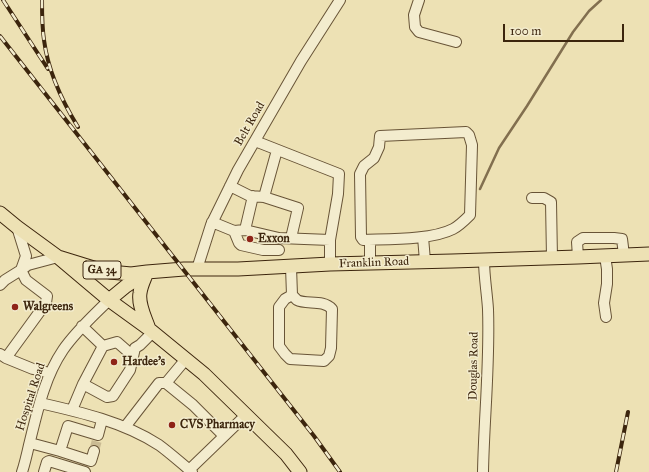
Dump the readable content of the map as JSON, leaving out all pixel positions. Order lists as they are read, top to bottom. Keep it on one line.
{"streets":{"main road":["Franklin Road","GA 34"],"street":["Belt Road","Douglas Road","Hospital Road"]},"crossings":[["Belt Road","Franklin Road"],["Franklin Road","GA 34"],["Franklin Road","Douglas Road"],["Franklin Road","Hospital Road"]],"places":["Exxon","Walgreens","Hardee's","CVS Pharmacy"],"scale_bar":"100 m"}
